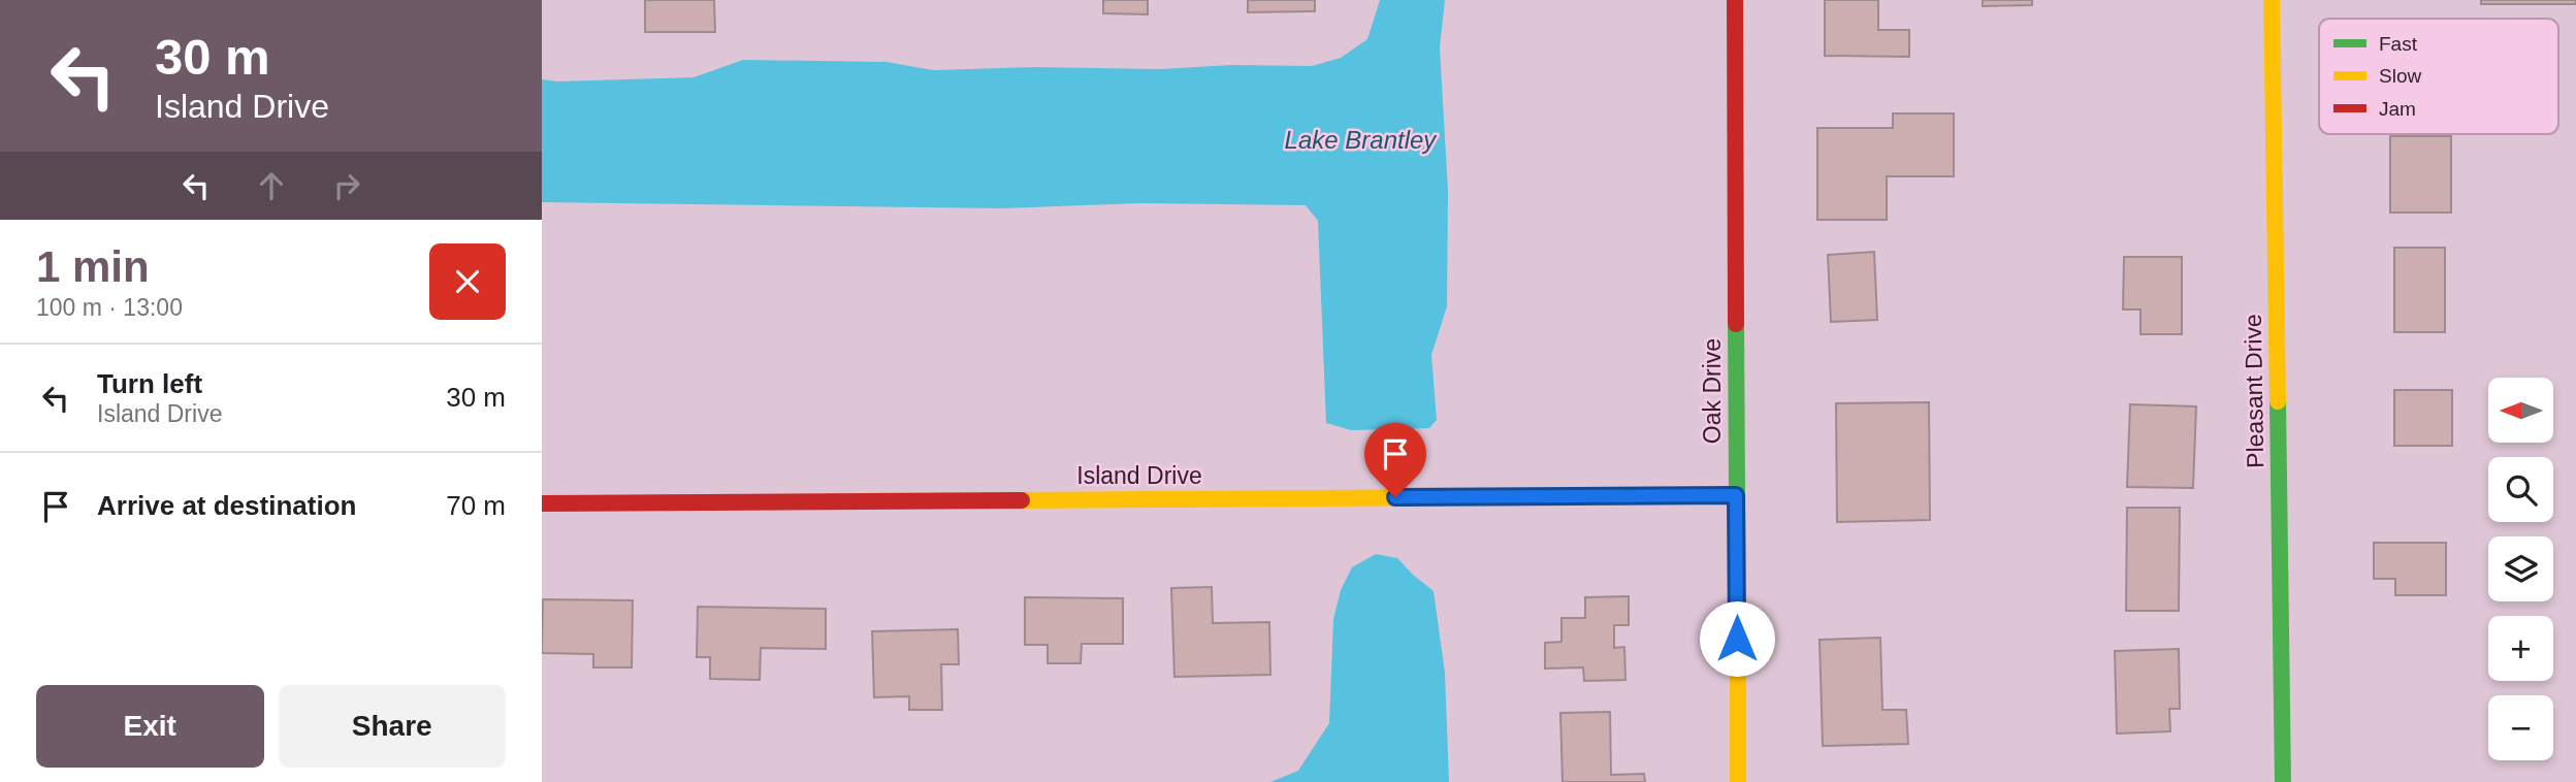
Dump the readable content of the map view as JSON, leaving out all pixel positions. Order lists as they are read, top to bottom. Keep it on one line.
{"streets":{"street":["Oak Drive","Pleasant Drive","Island Drive"]},"crossings":[["Oak Drive","Island Drive"]],"water":["Lake Brantley"],"legend":["Fast","Slow","Jam"],"north":"left","page":{"turn":["30 m","Island Drive"],"heading":["1 min","100 m · 13:00"],"list":[{"name":"Turn left","note":"Island Drive","value":"30 m"},{"name":"Arrive at destination","value":"70 m"}],"map_buttons":["+","−"],"buttons":["Exit","Share"]}}
